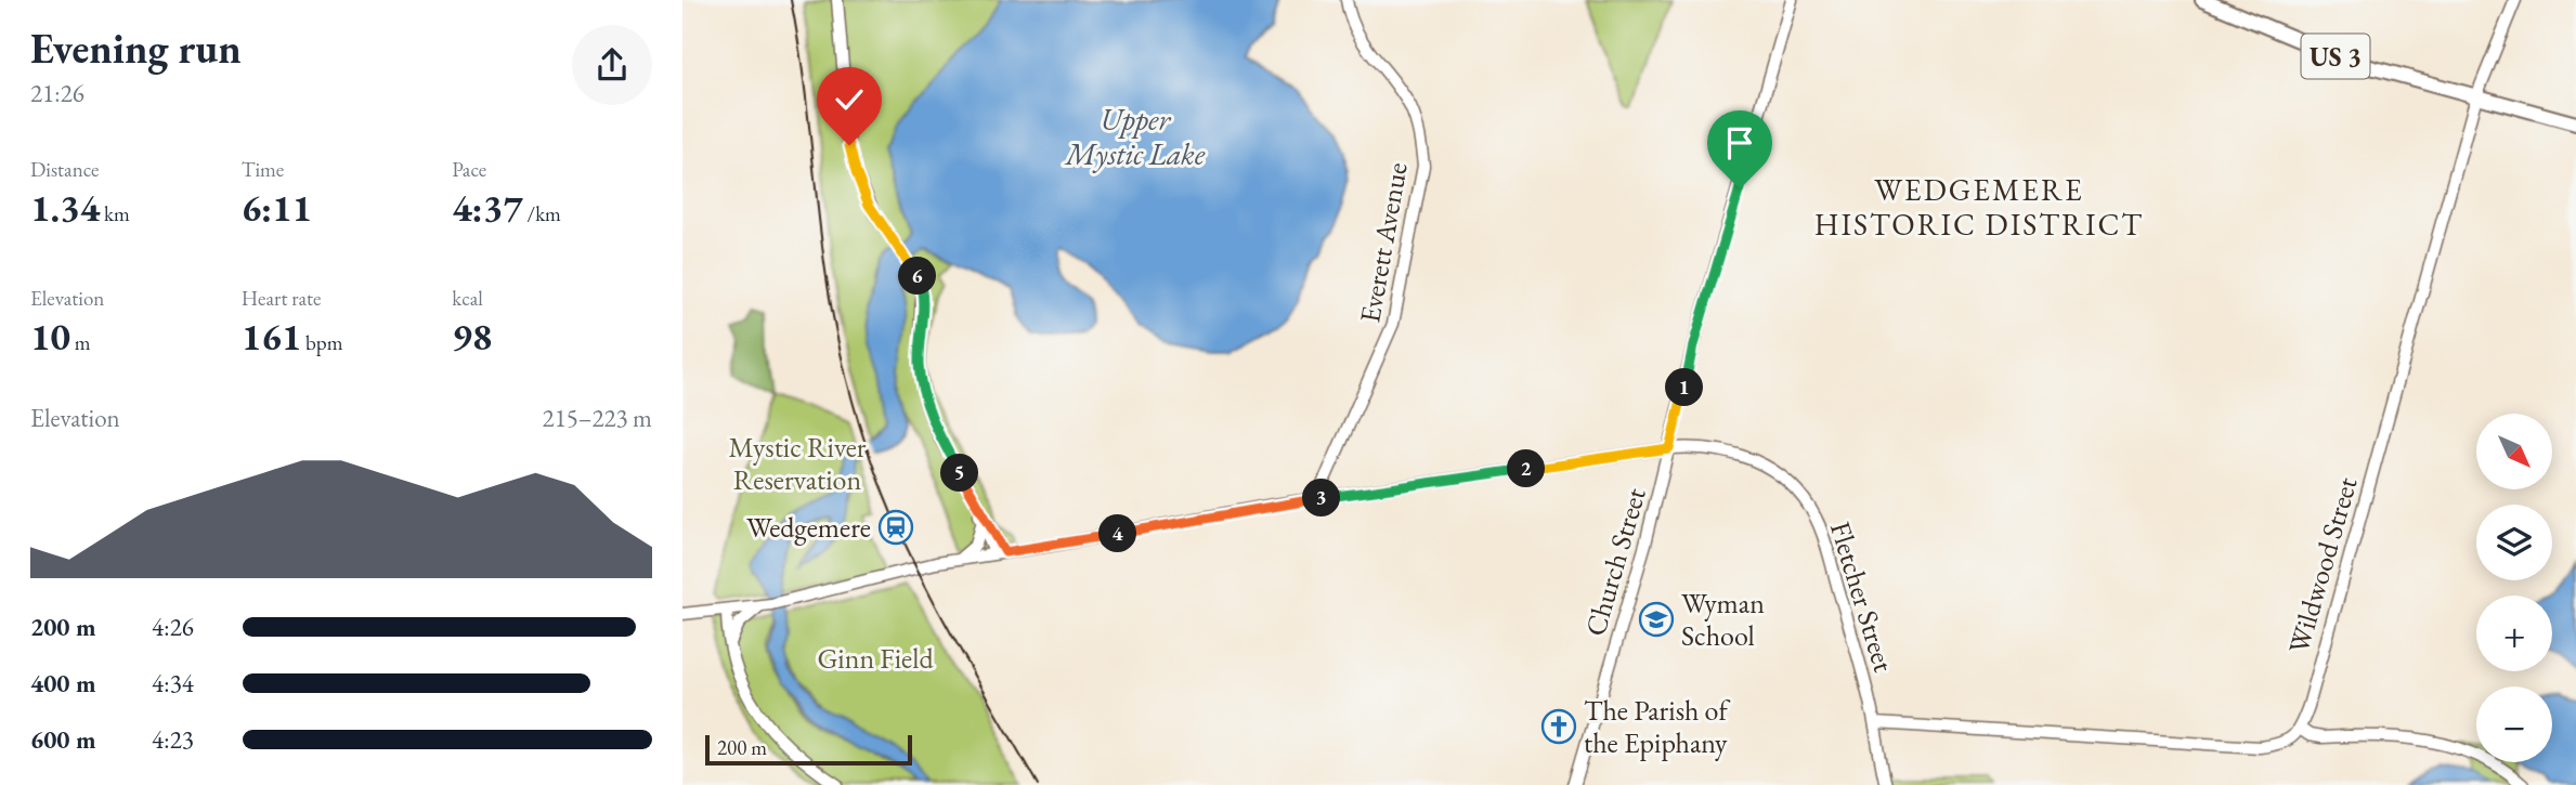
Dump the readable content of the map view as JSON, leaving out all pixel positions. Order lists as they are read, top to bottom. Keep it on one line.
{"streets":{"highway":["US 3"],"street":["Everett Avenue","Church Street","Wildwood Street","Fletcher Street"]},"crossings":[["US 3","Wildwood Street"],["Everett Avenue","Fletcher Street"],["Church Street","Fletcher Street"]],"districts":["WEDGEMERE HISTORIC DISTRICT"],"water":["Upper Mystic Lake"],"parks":["Mystic River Reservation","Ginn Field"],"places":{"station":["Wedgemere"],"school or university":["Wyman School"],"church":["The Parish of the Epiphany"]},"scale_bar":"200 m","north":"bottom right","page":{"heading":["Evening run","21:26"],"stats":[["Distance","1.34 km"],["Time","6:11"],["Pace","4:37 /km"],["Elevation","10 m"],["Heart rate","161 bpm"],["kcal","98"]],"pins":["6","1","2","5","3","4"],"chart":["Elevation","215–223 m"],"map_buttons":["+","−"],"list":[{"name":"200 m","note":"4:26"},{"name":"400 m","note":"4:34"},{"name":"600 m","note":"4:23"}],"scale":"200 m"}}
